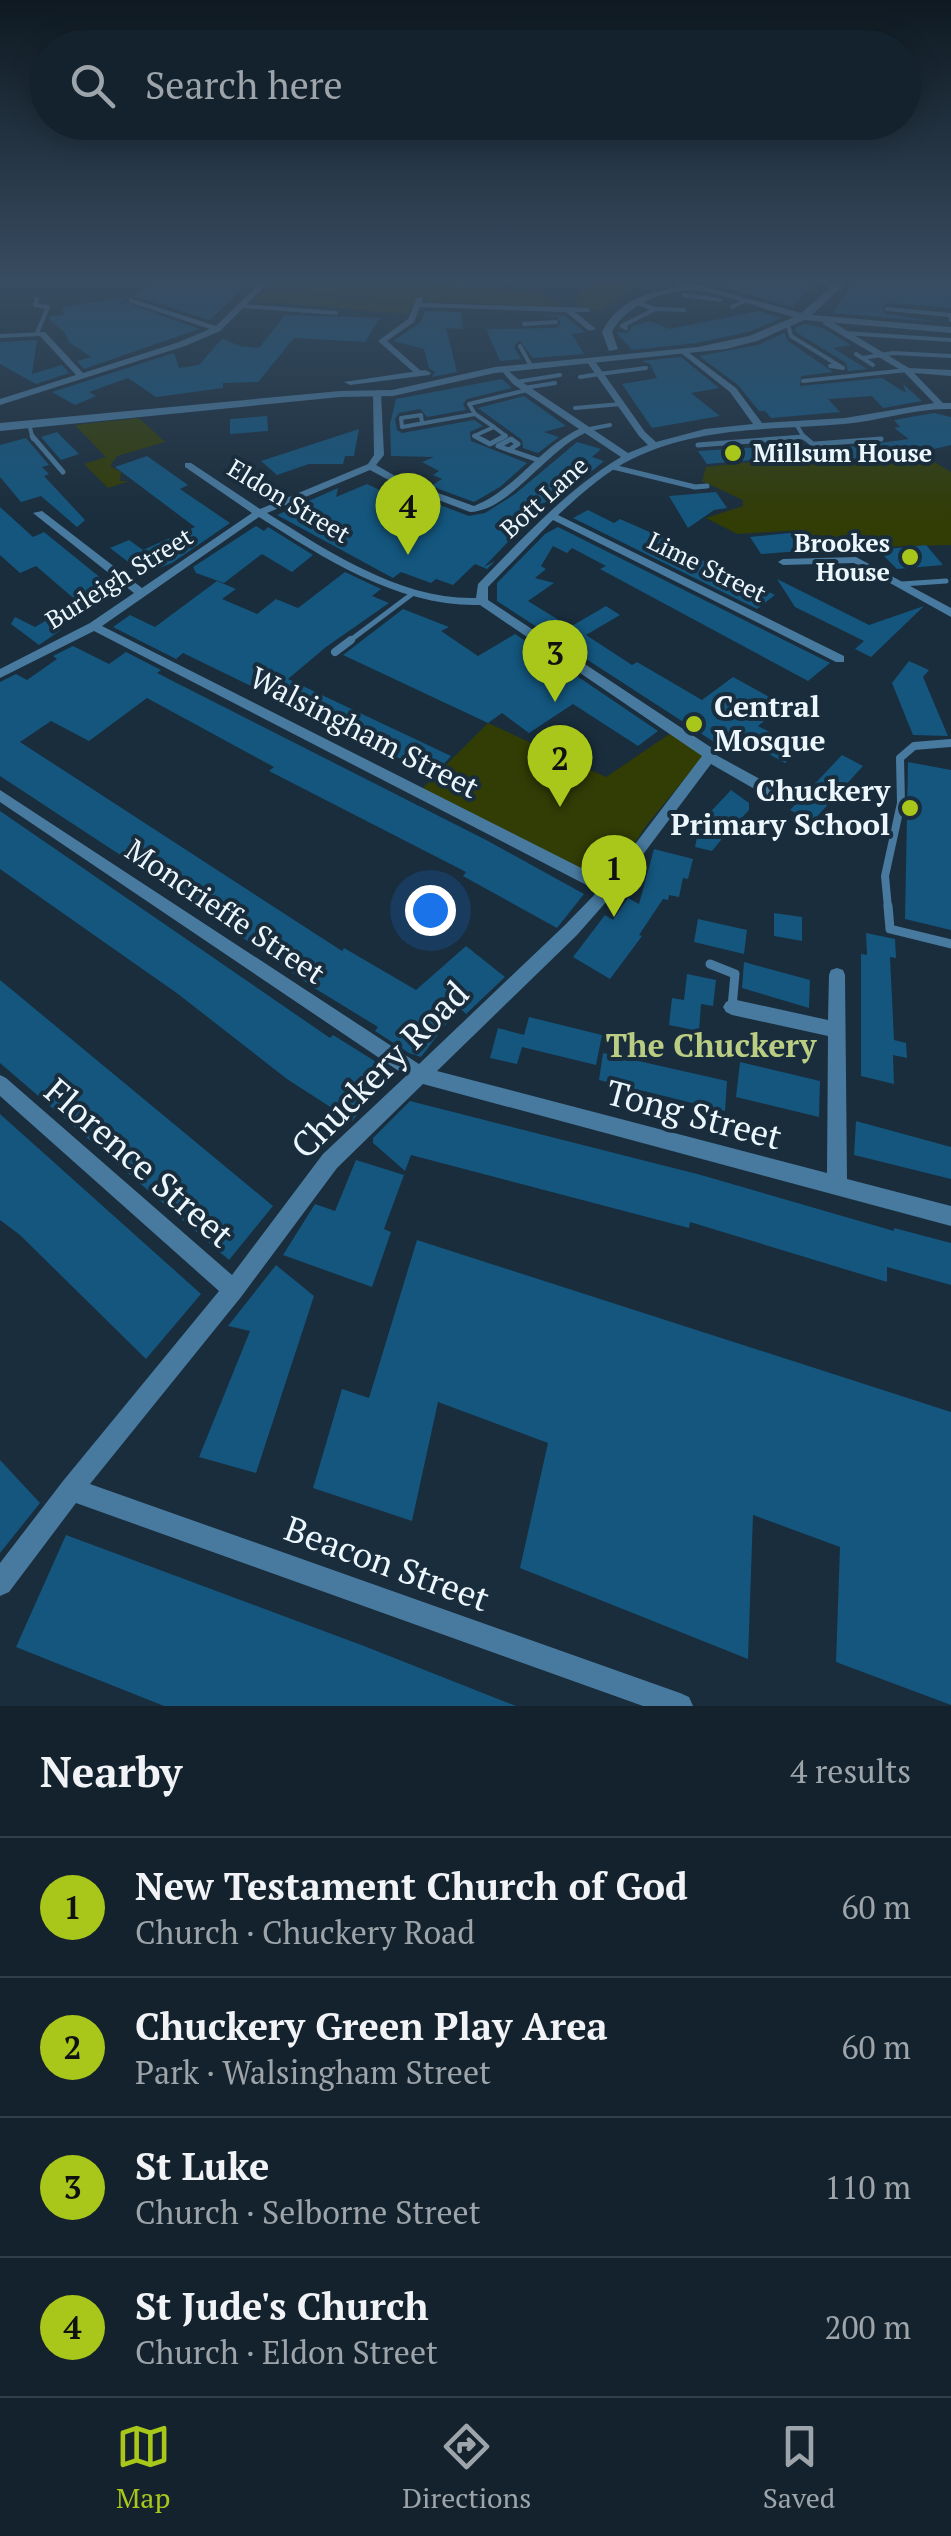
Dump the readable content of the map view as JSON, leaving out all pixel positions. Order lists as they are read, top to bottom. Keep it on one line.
{"streets":{"street":["Bott Lane","Eldon Street","Lime Street","Burleigh Street","Walsingham Street","Moncrieffe Street","Chuckery Road","Tong Street","Florence Street","Beacon Street"]},"crossings":[["Bott Lane","Eldon Street"],["Bott Lane","Lime Street"],["Eldon Street","Burleigh Street"],["Burleigh Street","Walsingham Street"],["Walsingham Street","Chuckery Road"],["Moncrieffe Street","Chuckery Road"],["Moncrieffe Street","Tong Street"],["Chuckery Road","Tong Street"],["Chuckery Road","Florence Street"],["Chuckery Road","Beacon Street"]],"districts":["The Chuckery"],"places":["Millsum House","Brookes House","Central Mosque","Chuckery Primary School"],"page":{"search":"Search here","pins":["4","3","2","1"],"heading":["Nearby","4 results"],"list":[{"mark":"1","name":"New Testament Church of God","note":"Church · Chuckery Road","value":"60 m"},{"mark":"2","name":"Chuckery Green Play Area","note":"Park · Walsingham Street","value":"60 m"},{"mark":"3","name":"St Luke","note":"Church · Selborne Street","value":"110 m"},{"mark":"4","name":"St Jude's Church","note":"Church · Eldon Street","value":"200 m"}],"nav":["Map","Directions","Saved"]}}
